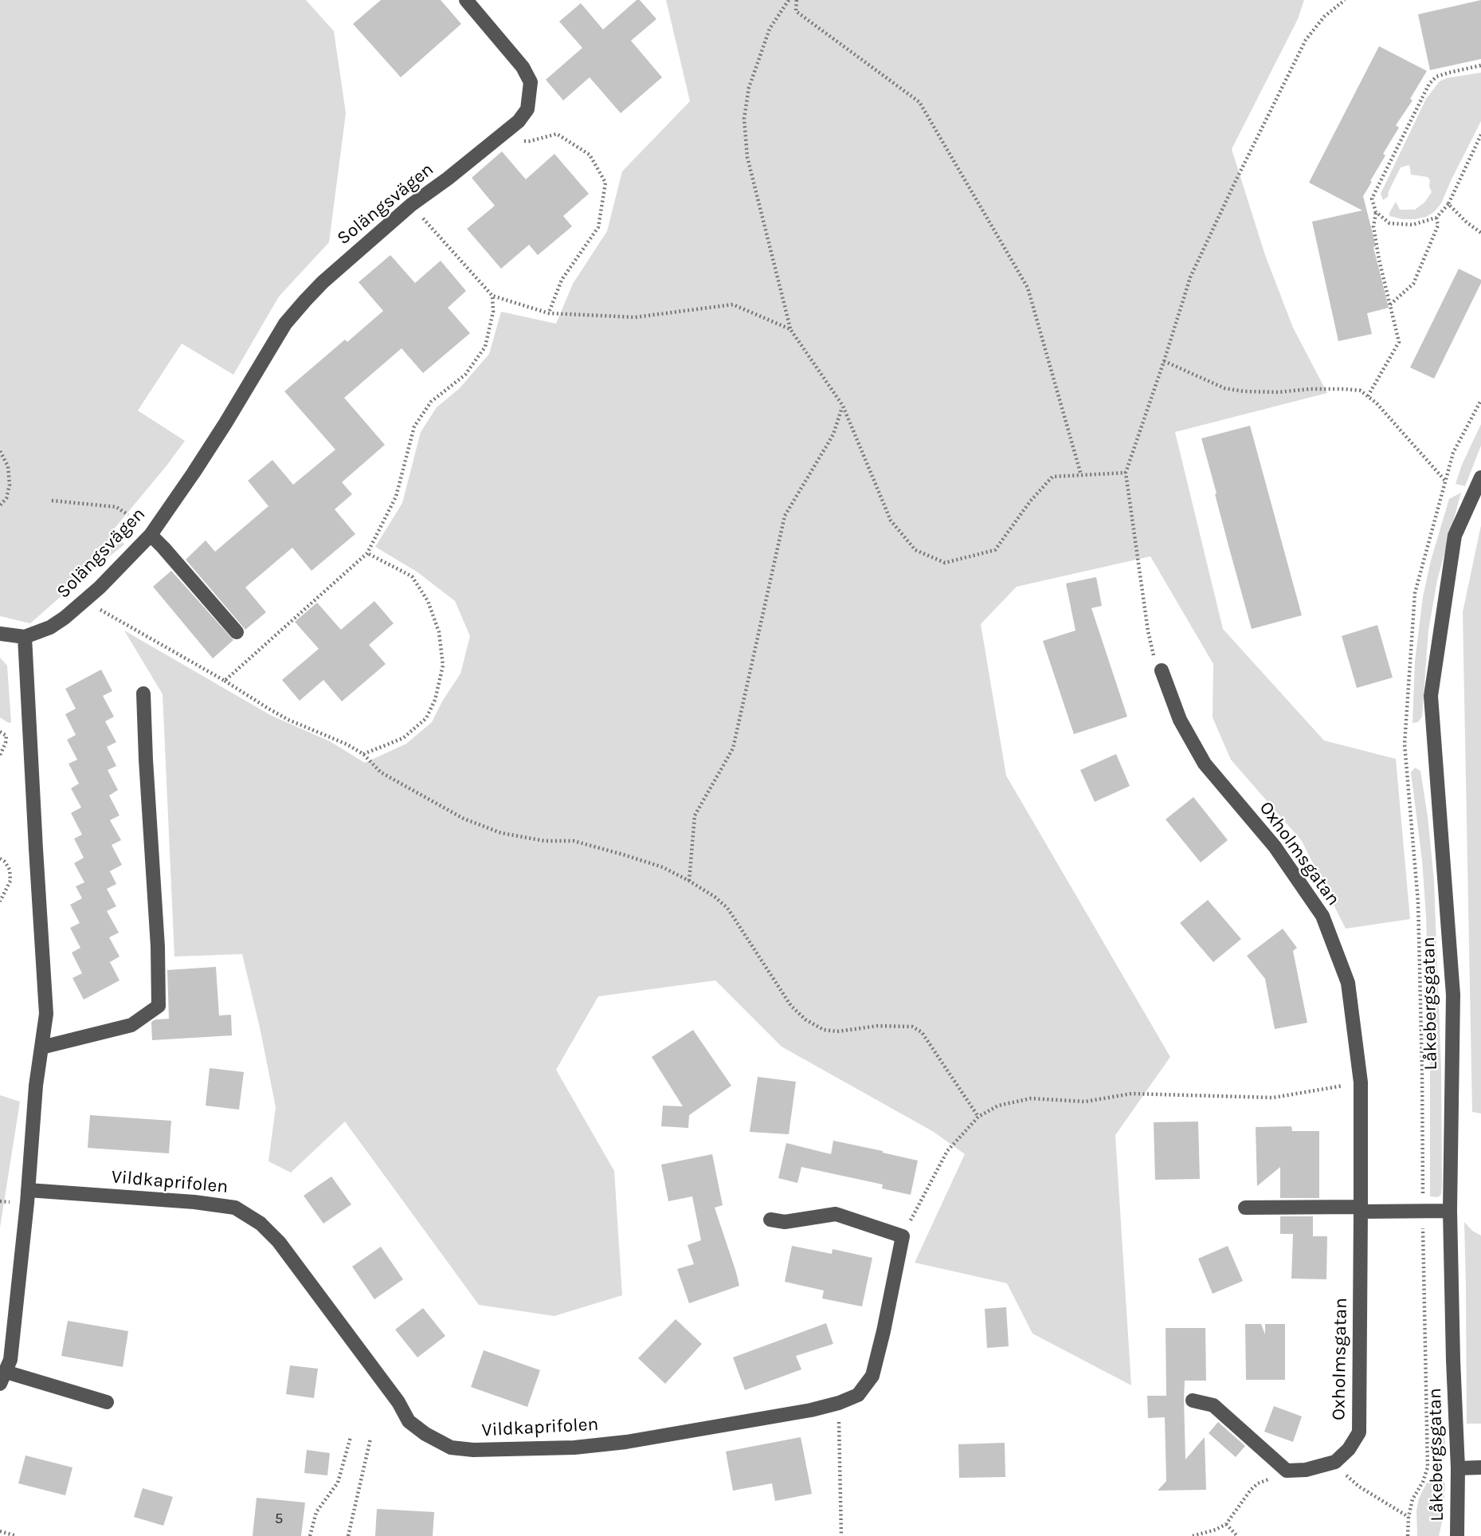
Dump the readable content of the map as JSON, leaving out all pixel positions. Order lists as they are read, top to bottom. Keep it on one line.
{"streets":{"street":["Solängsvägen","Oxholmsgatan","Låkebergsgatan","Vildkaprifolen"]},"house_numbers":["5"]}
